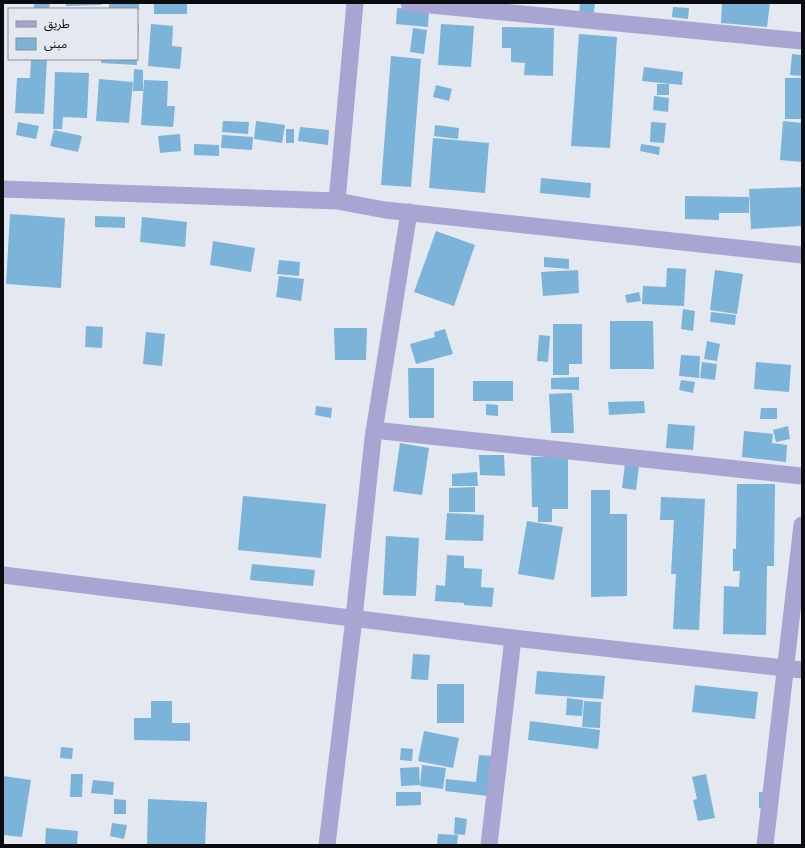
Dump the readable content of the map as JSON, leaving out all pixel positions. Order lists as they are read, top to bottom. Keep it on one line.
{"legend":["طريق","مبنى"]}
